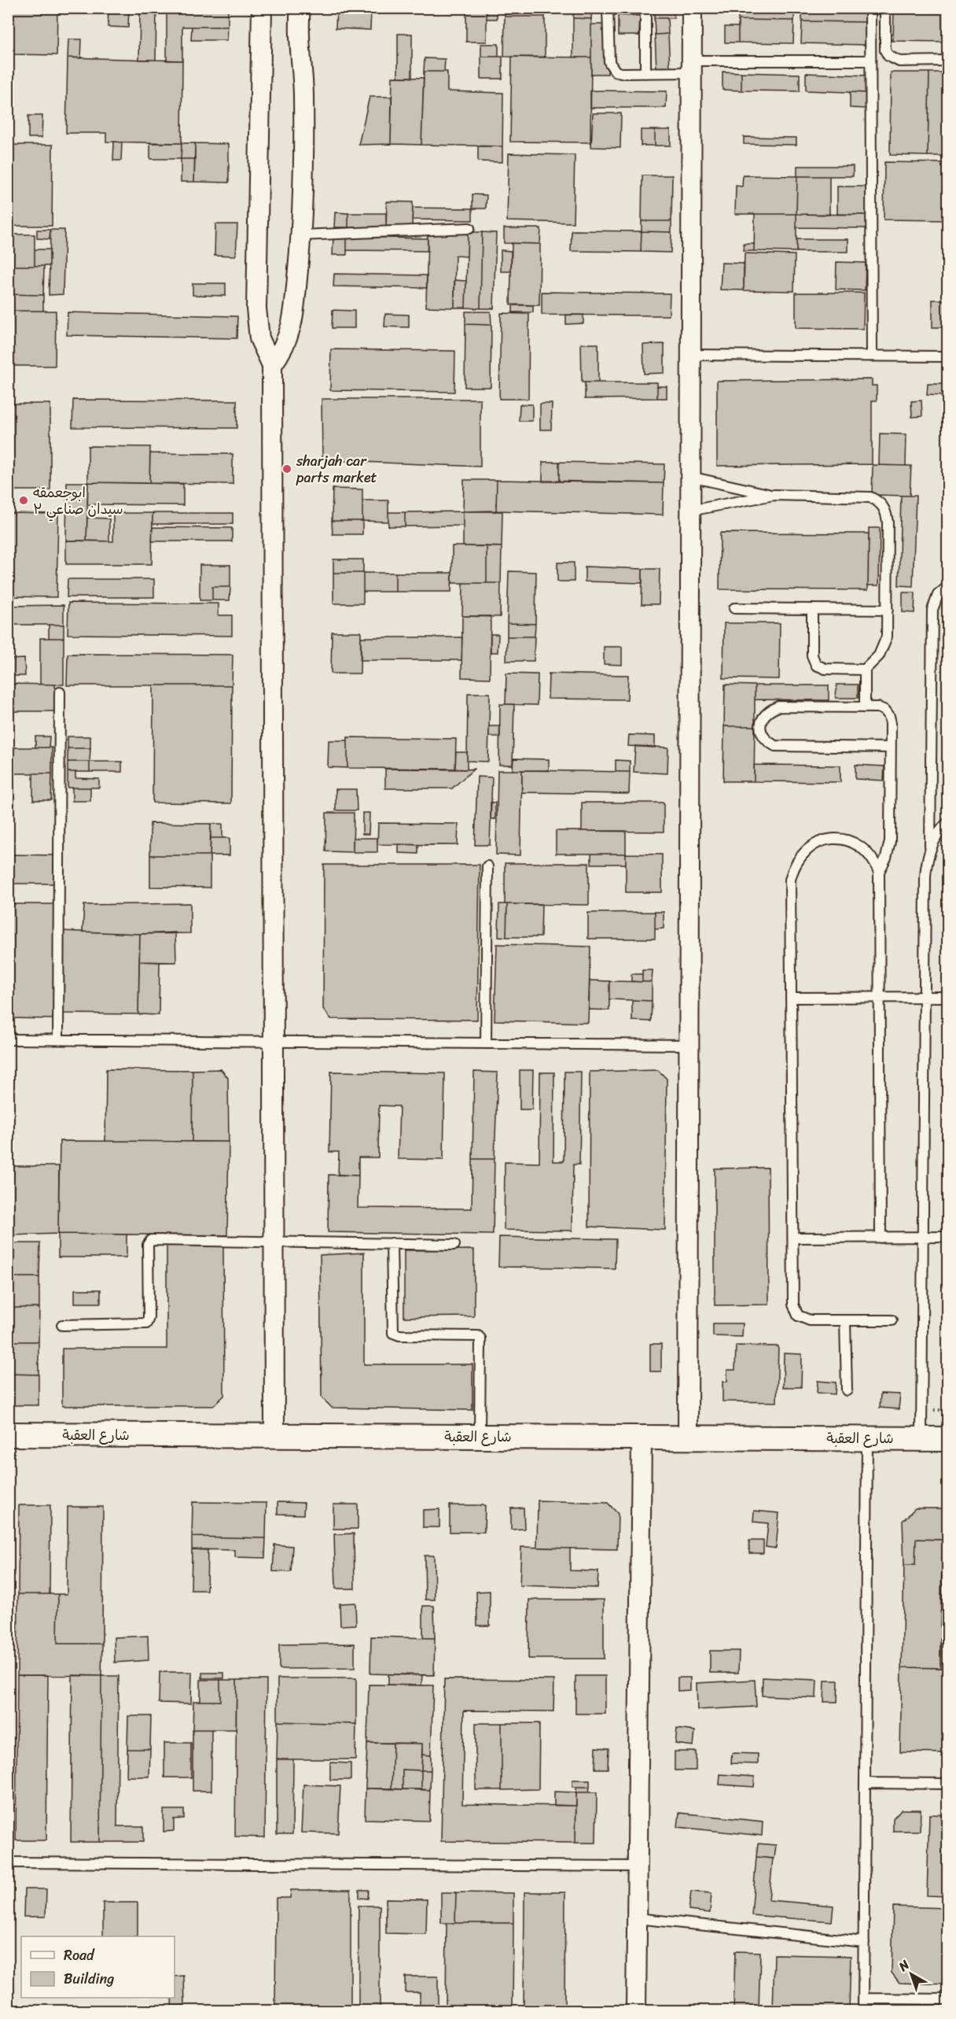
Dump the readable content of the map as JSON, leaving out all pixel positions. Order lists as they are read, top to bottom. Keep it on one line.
{"streets":{"street":["شارع العقبة"]},"places":["sharjah car parts market","ابوجعمقه سيدان صناعي ٣"],"legend":["Road","Building"],"north":"top left"}
